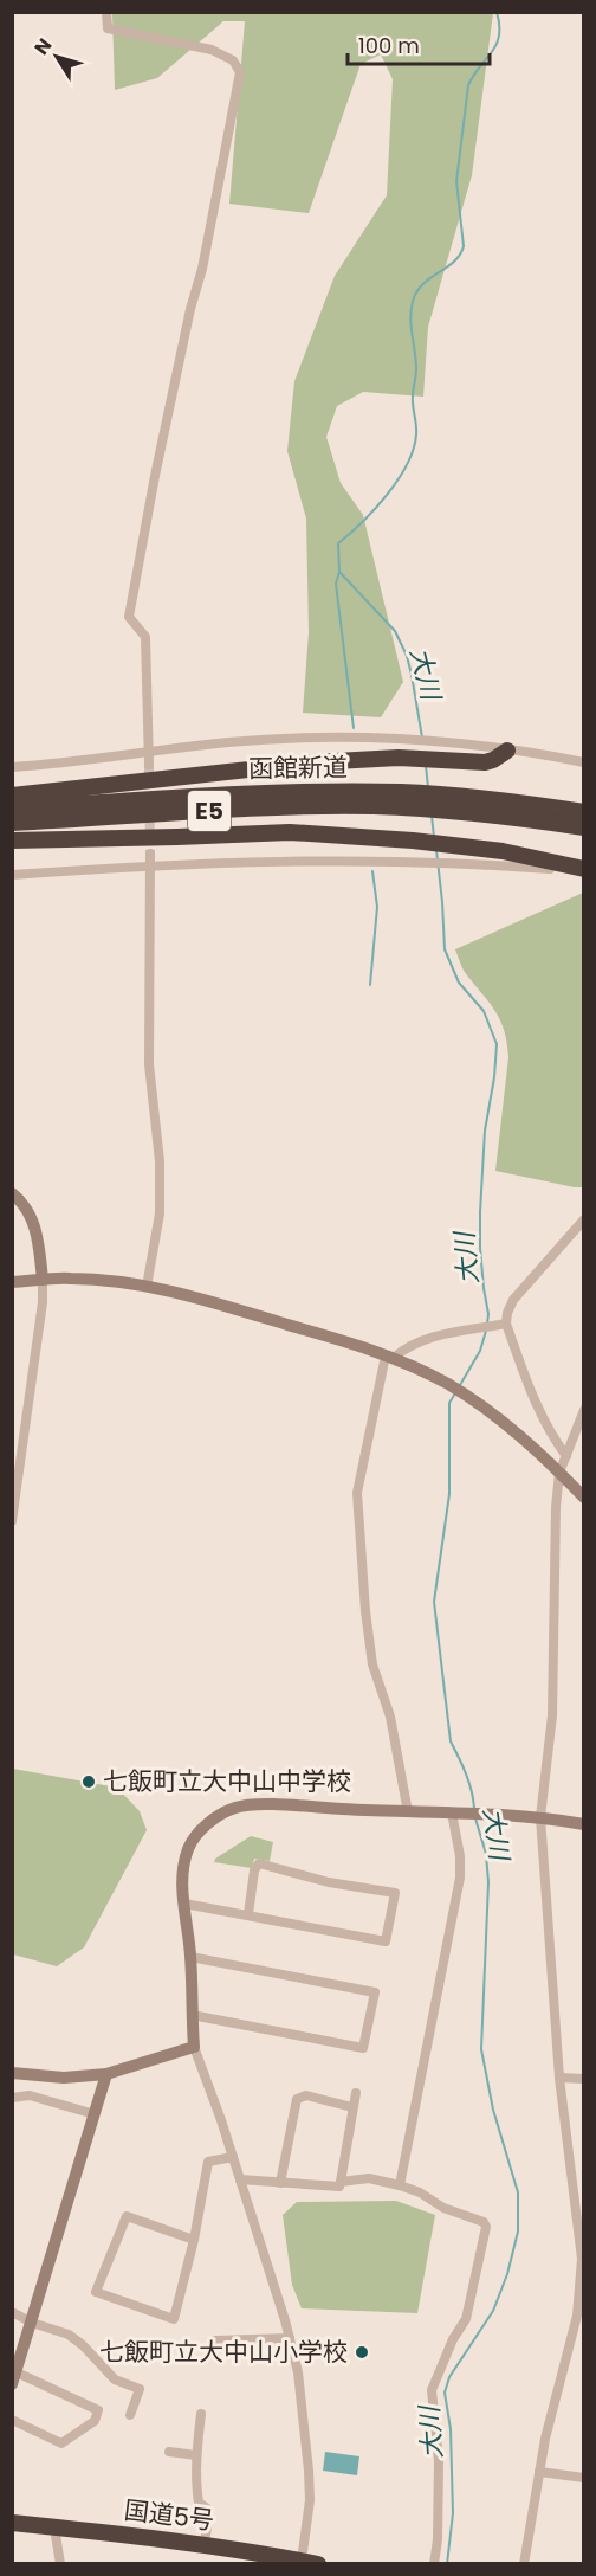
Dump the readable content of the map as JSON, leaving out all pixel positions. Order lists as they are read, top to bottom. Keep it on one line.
{"streets":{"highway":["函館新道","E5","国道5号"]},"water":["大川"],"places":["七飯町立大中山中学校","七飯町立大中山小学校"],"scale_bar":"100 m","north":"top left"}
